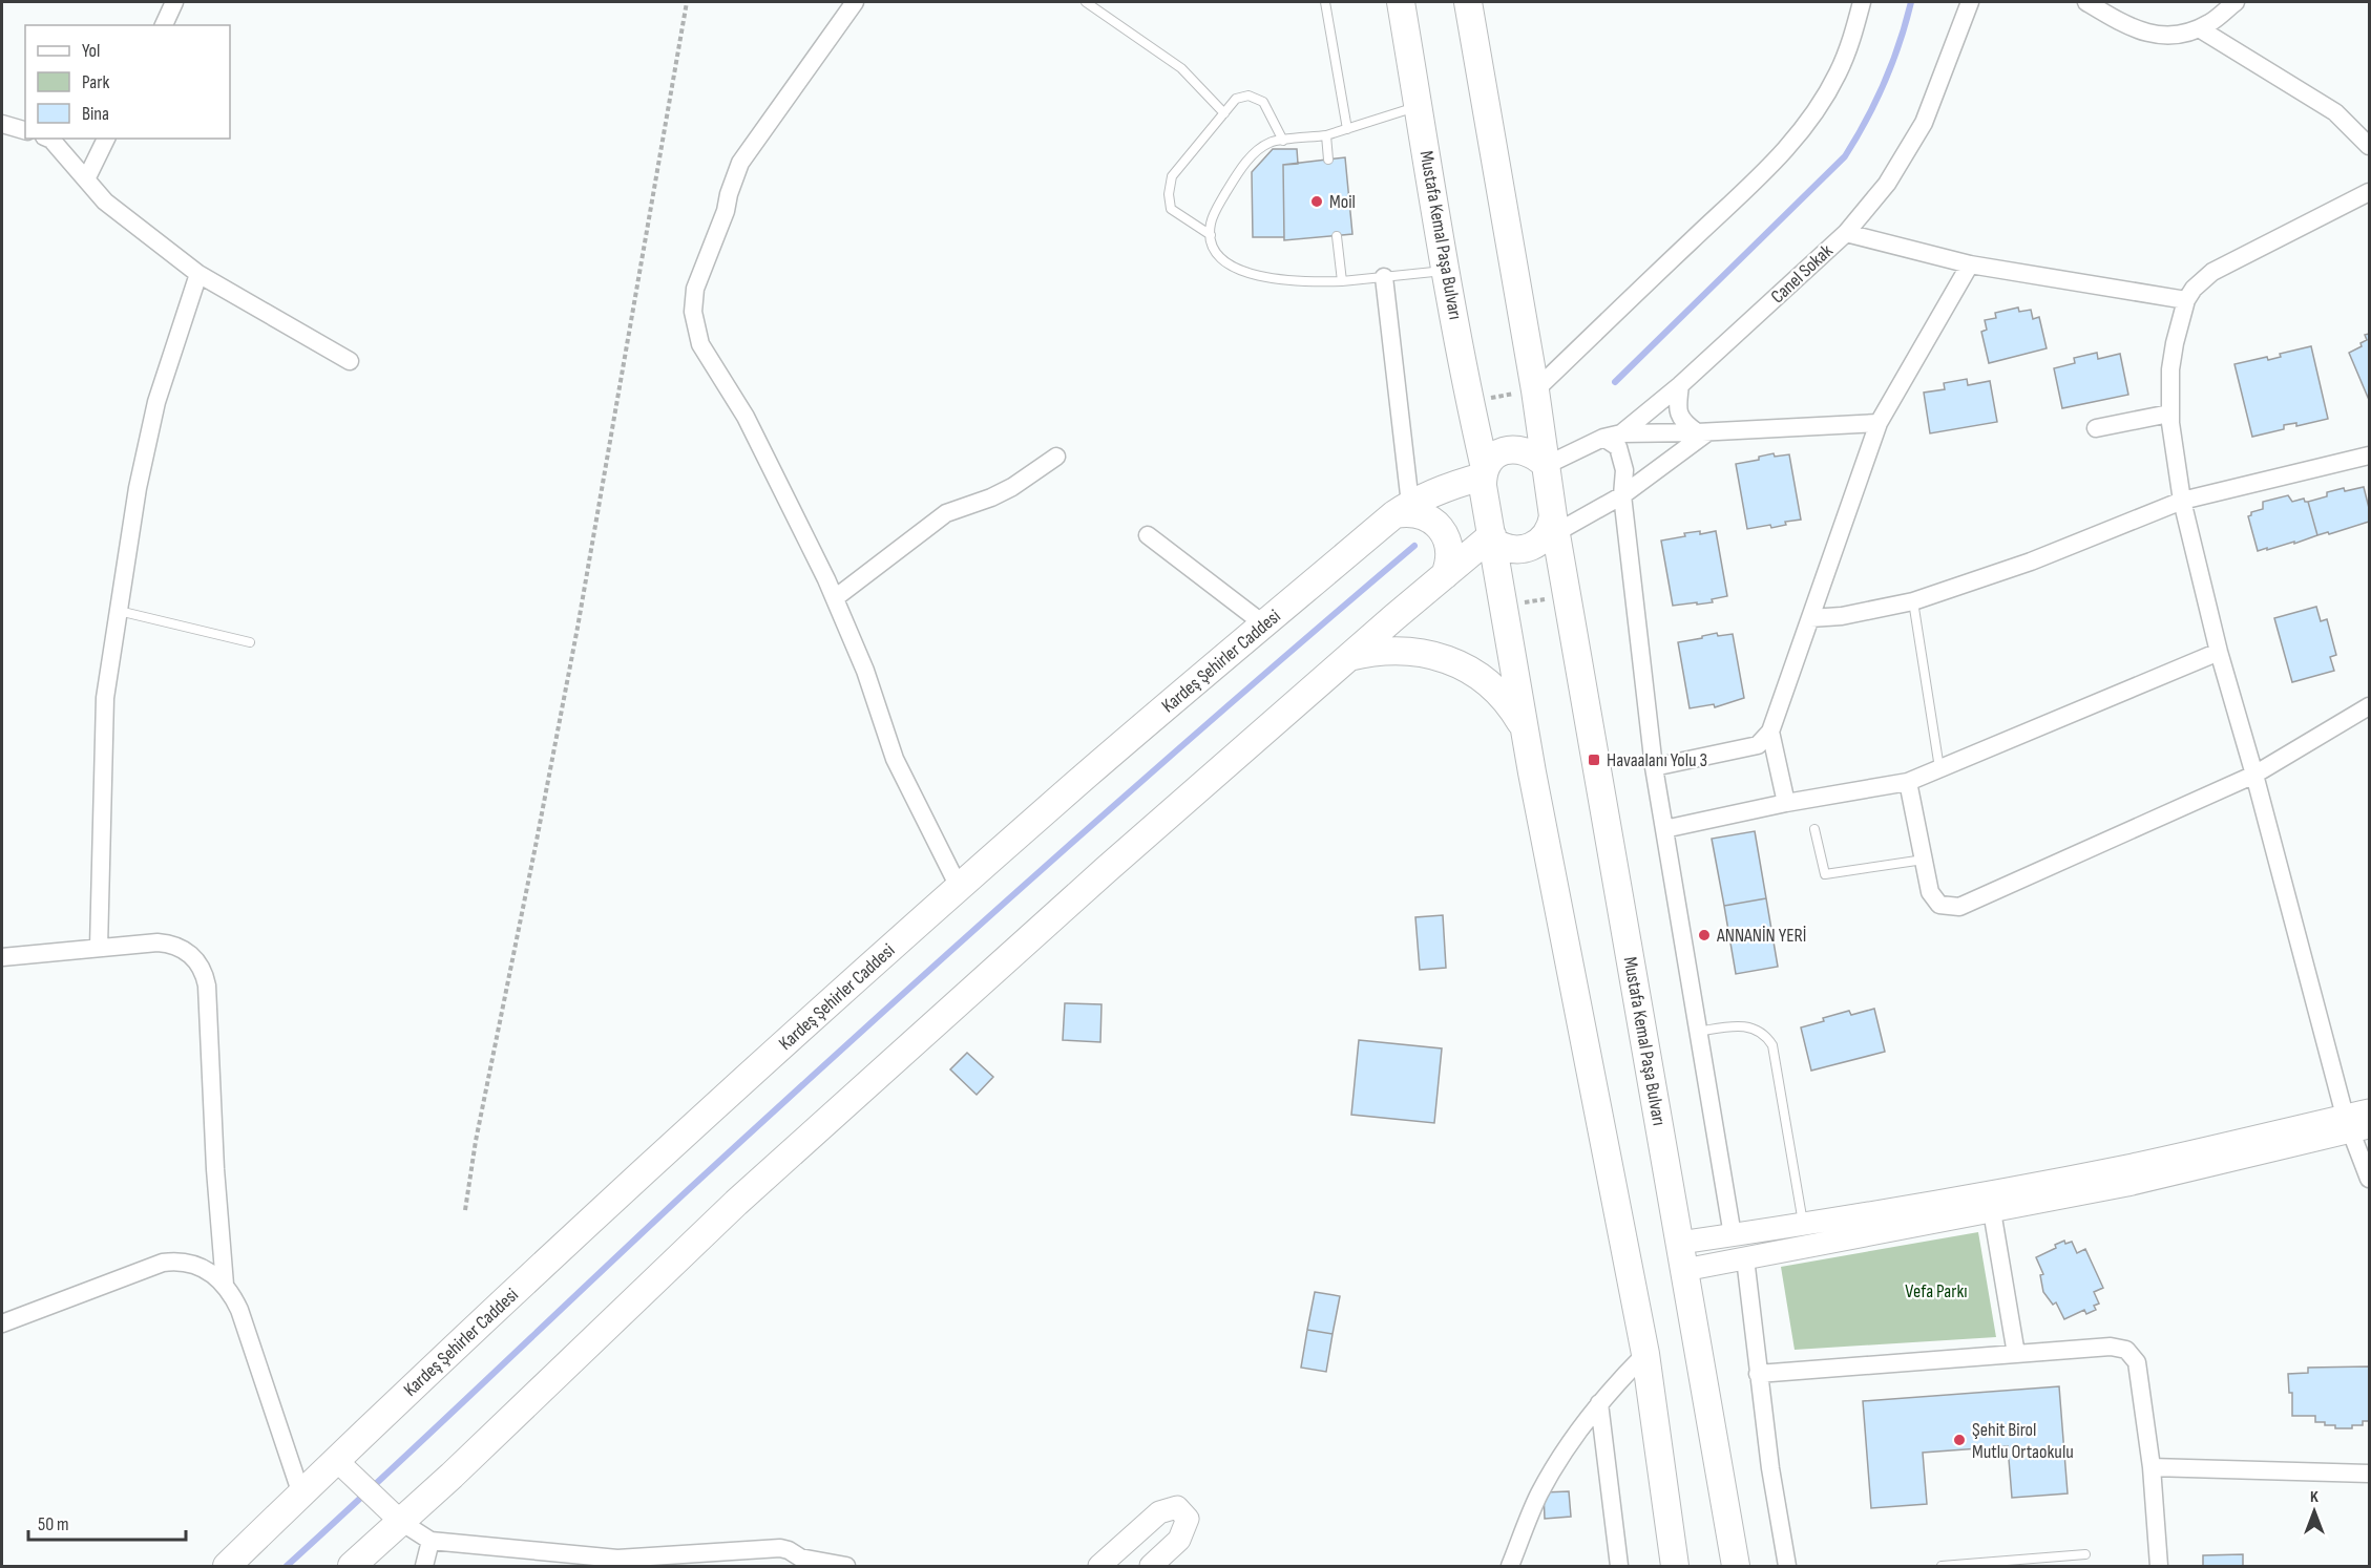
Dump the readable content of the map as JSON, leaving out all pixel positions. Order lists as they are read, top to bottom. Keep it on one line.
{"streets":{"main road":["Mustafa Kemal Paşa Bulvarı","Kardeş Şehirler Caddesi"],"street":["Canel Sokak"]},"crossings":[["Mustafa Kemal Paşa Bulvarı","Canel Sokak"],["Mustafa Kemal Paşa Bulvarı","Kardeş Şehirler Caddesi"],["Canel Sokak","Kardeş Şehirler Caddesi"]],"parks":["Vefa Parkı"],"places":{"other":["Moil","ANNANİN YERİ","Şehit Birol Mutlu Ortaokulu"],"transit":["Havaalanı Yolu 3"]},"legend":["Yol","Park","Bina"],"scale_bar":"50 m","north":"top"}
